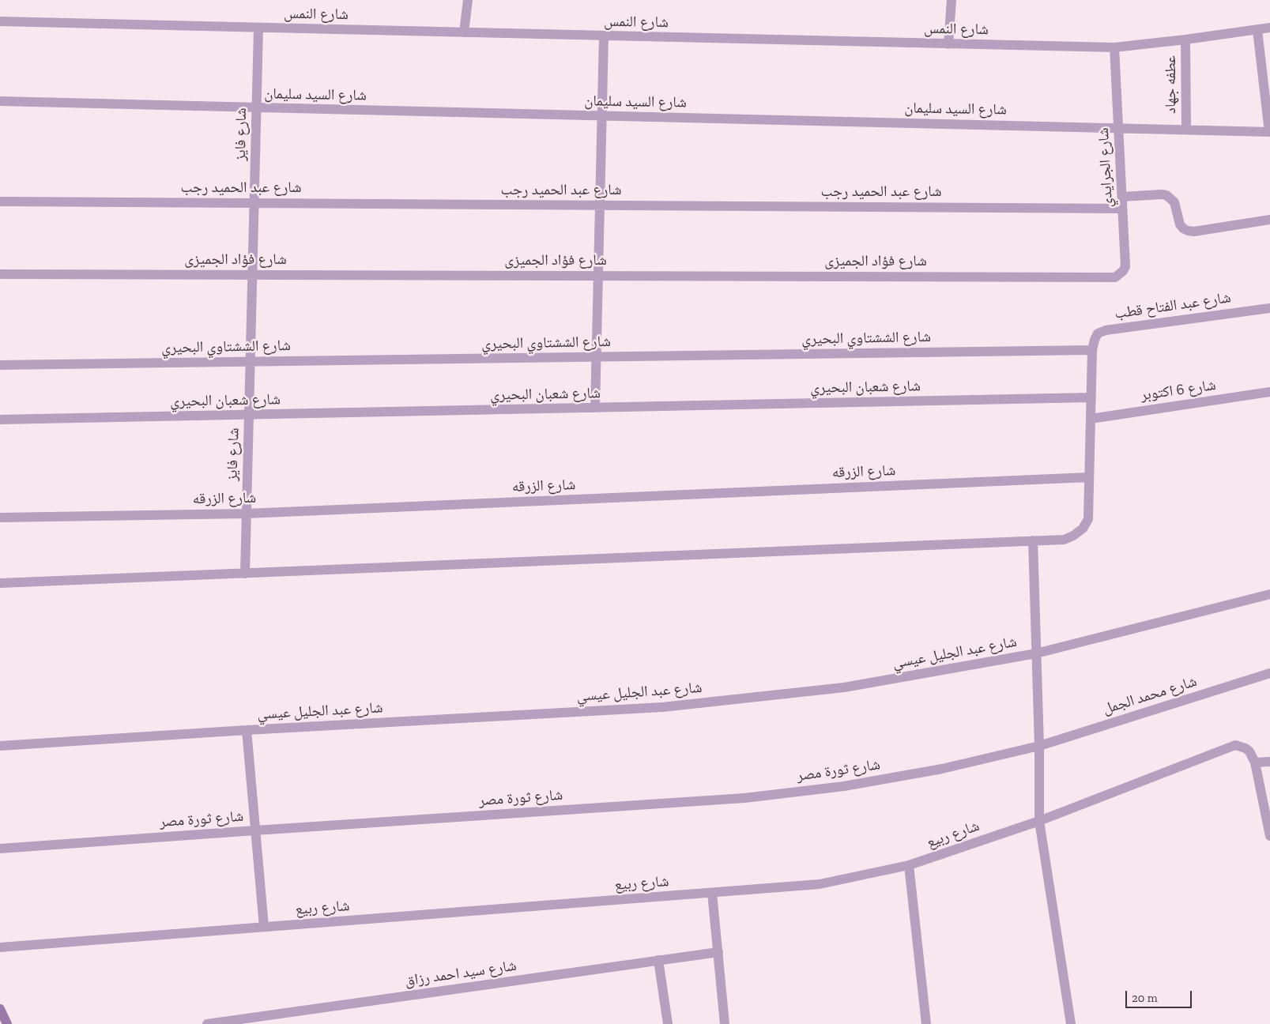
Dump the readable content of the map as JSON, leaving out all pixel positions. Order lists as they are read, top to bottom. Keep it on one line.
{"streets":{"street":["شارع النمس","عطفه جهاد","شارع السيد سليمان","شارع فايز","شارع الجرايدي","شارع عبد الحميد رجب","شارع فؤاد الجميزى","شارع عبد الفتاح قطب","شارع الششتاوي البحيري","شارع شعبان البحيري","شارع 6 اكتوبر","شارع الزرقه","شارع عبد الجليل عيسي","شارع محمد الجمل","شارع ثورة مصر","شارع ربيع","شارع سيد احمد رزاق"]},"crossings":[["شارع النمس","عطفه جهاد"],["شارع النمس","شارع فايز"],["شارع النمس","شارع الجرايدي"],["عطفه جهاد","شارع السيد سليمان"],["شارع السيد سليمان","شارع فايز"],["شارع السيد سليمان","شارع الجرايدي"],["شارع فايز","شارع عبد الحميد رجب"],["شارع فايز","شارع فؤاد الجميزى"],["شارع فايز","شارع الششتاوي البحيري"],["شارع فايز","شارع شعبان البحيري"],["شارع فايز","شارع الزرقه"],["شارع الجرايدي","شارع عبد الحميد رجب"],["شارع الجرايدي","شارع فؤاد الجميزى"],["شارع عبد الفتاح قطب","شارع الششتاوي البحيري"],["شارع محمد الجمل","شارع ثورة مصر"]],"scale_bar":"20 m"}
